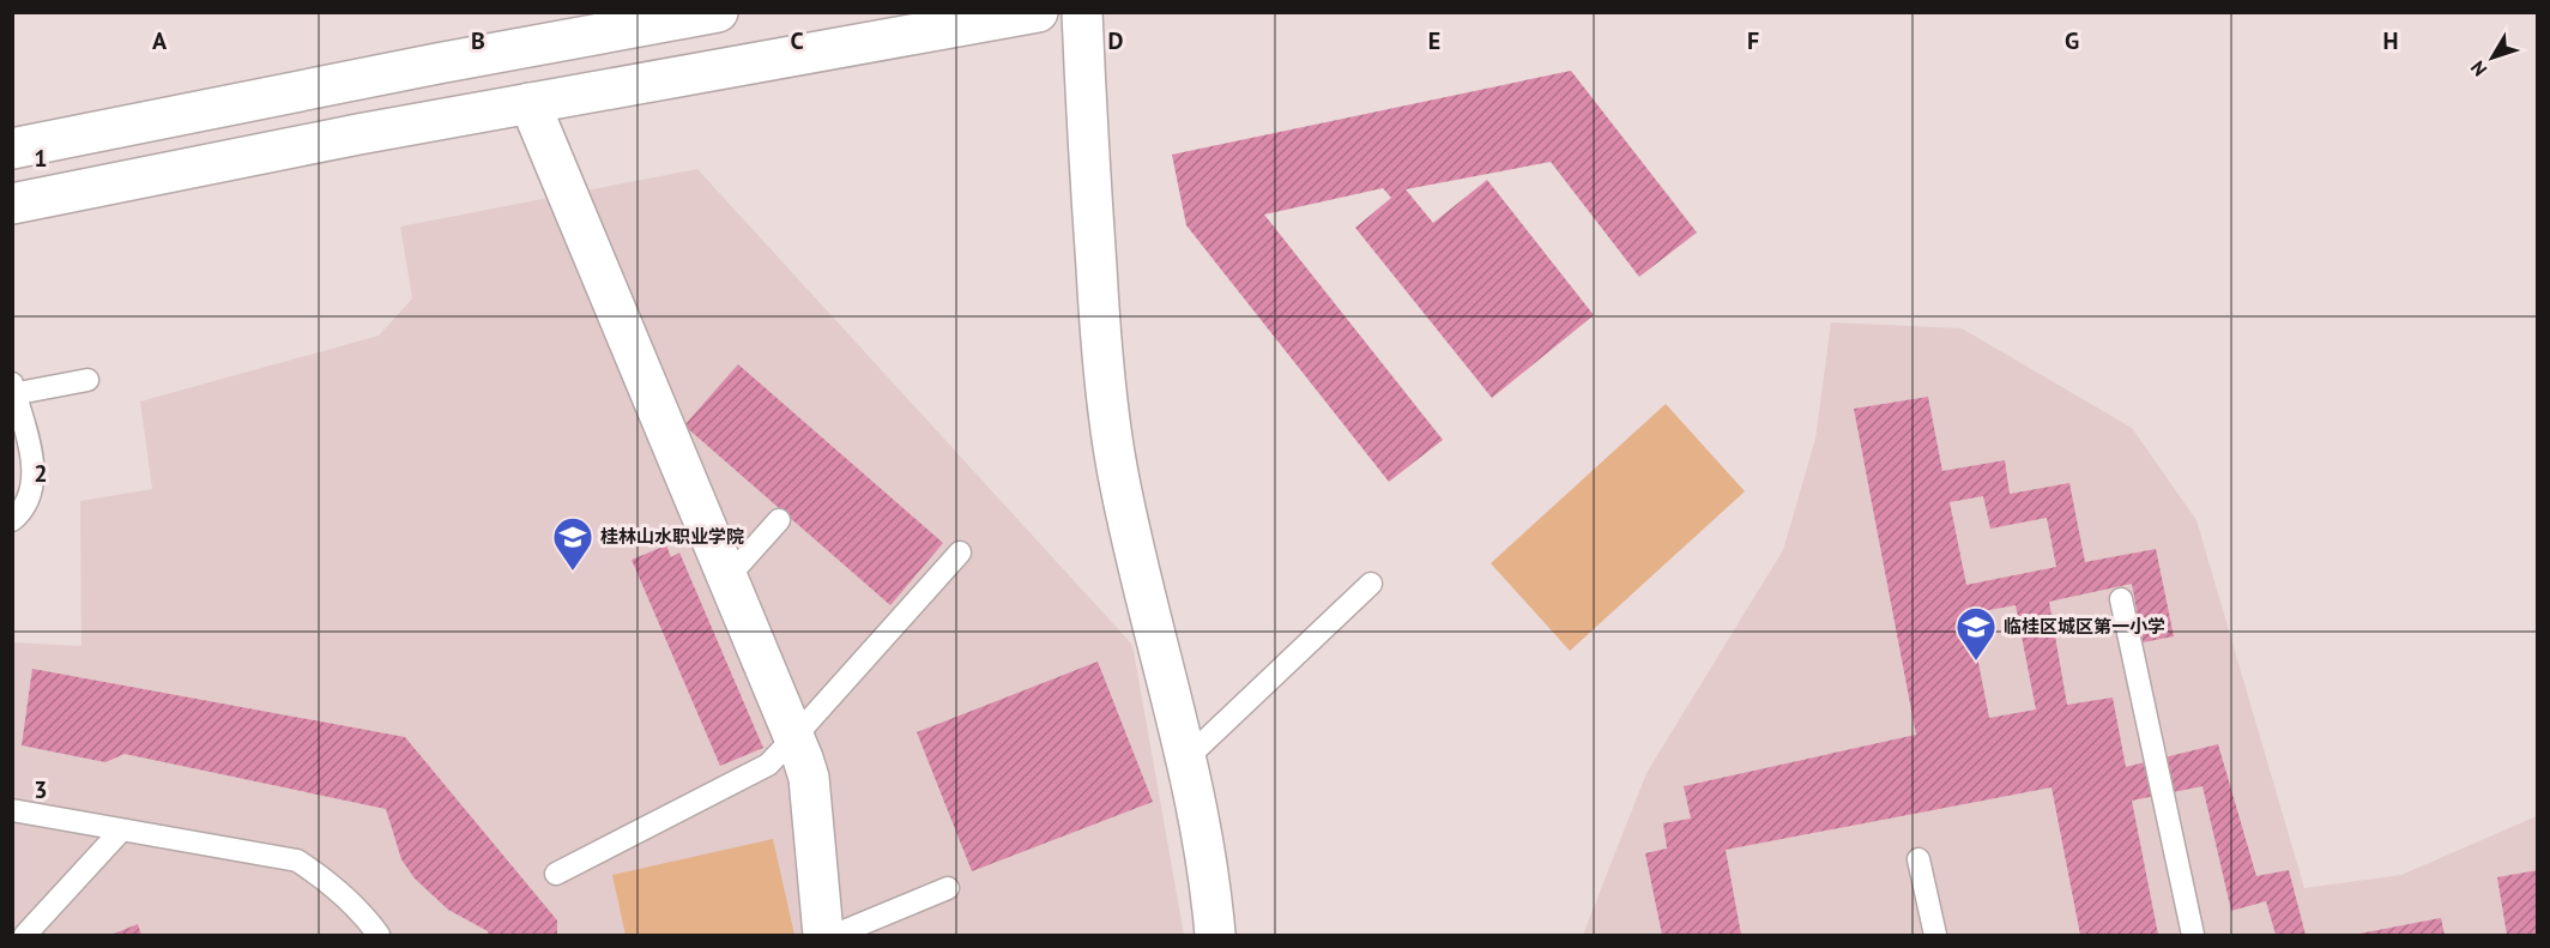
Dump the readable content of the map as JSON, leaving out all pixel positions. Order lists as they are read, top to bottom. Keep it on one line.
{"places":{"school or university":["桂林山水职业学院","临桂区城区第一小学"]},"north":"bottom left","grid":{"columns":["A","B","C","D","E","F","G","H"],"rows":["1","2","3"]}}
